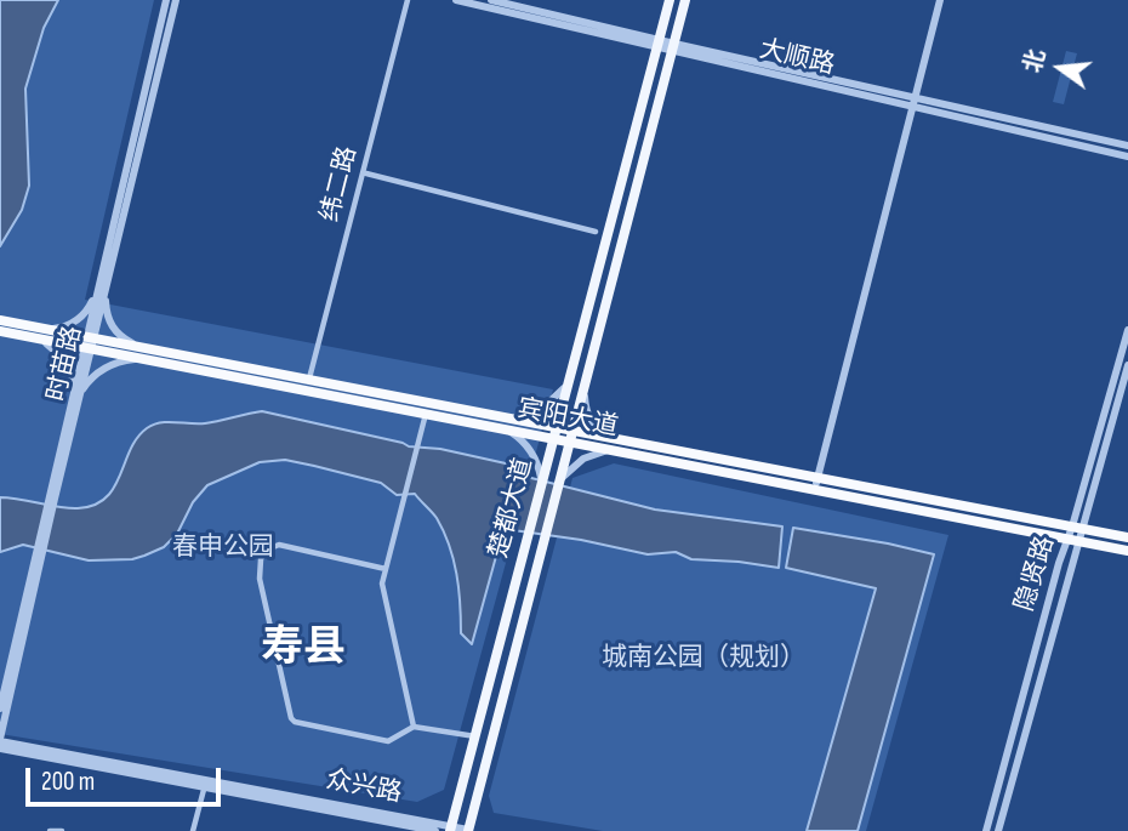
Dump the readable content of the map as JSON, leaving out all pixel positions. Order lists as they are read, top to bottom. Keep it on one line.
{"streets":{"highway":["宾阳大道"],"main road":["楚都大道"],"street":["大顺路","纬二路","时苗路","隐贤路","众兴路"]},"crossings":[["大顺路","楚都大道"],["纬二路","宾阳大道"],["时苗路","宾阳大道"],["时苗路","众兴路"],["宾阳大道","楚都大道"],["宾阳大道","隐贤路"],["楚都大道","众兴路"]],"districts":["寿县"],"parks":["春申公园","城南公园（规划）"],"scale_bar":"200 m","north":"left"}
